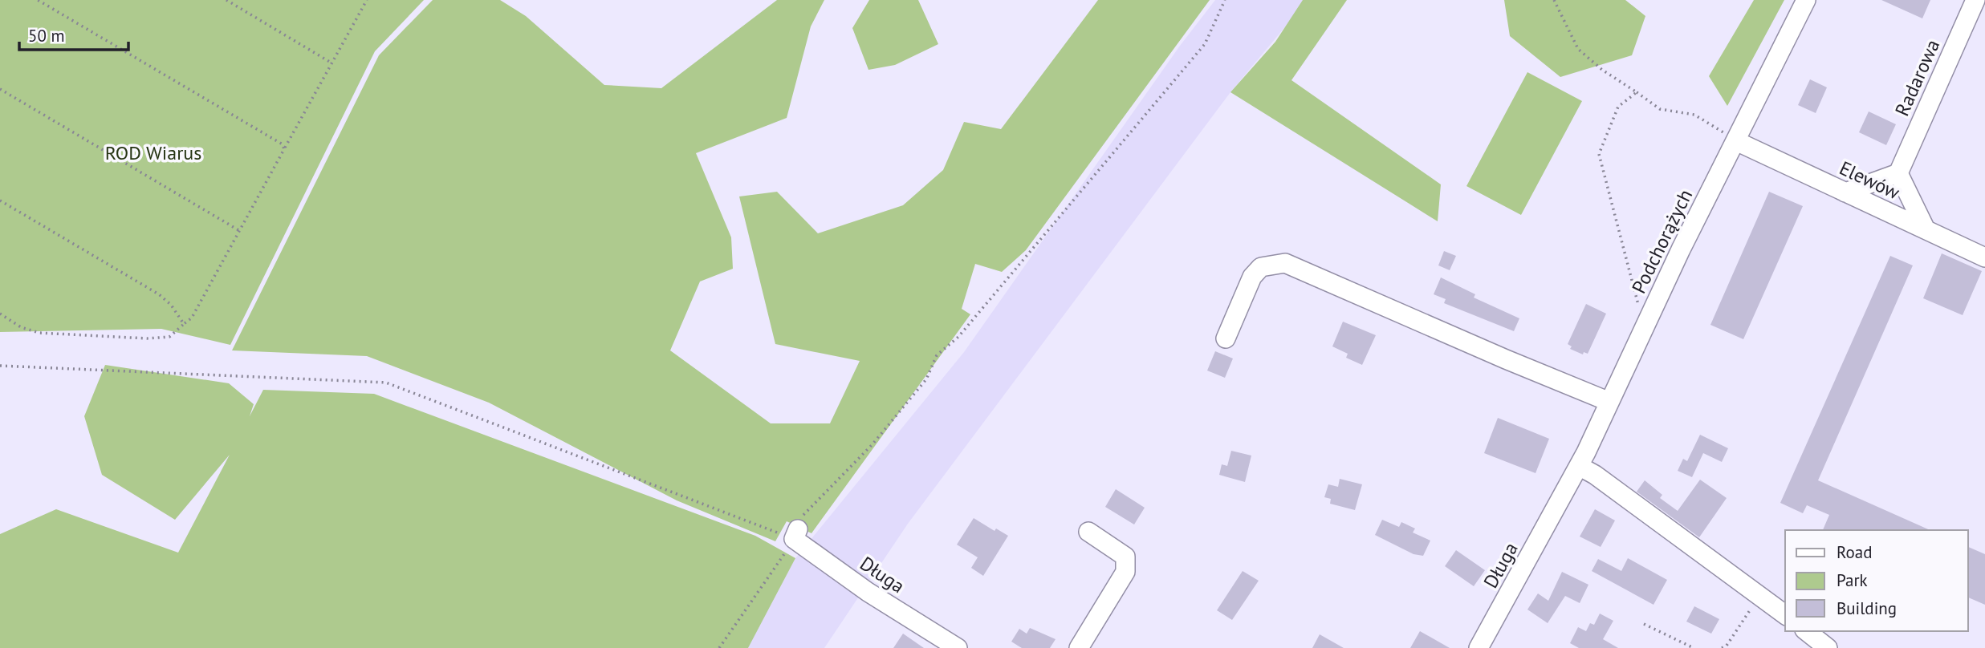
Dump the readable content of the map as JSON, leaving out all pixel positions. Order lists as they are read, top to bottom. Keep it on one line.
{"streets":{"street":["Radarowa","Elewów","Podchorążych","Długa"]},"crossings":[["Elewów","Podchorążych"],["Podchorążych","Długa"]],"parks":["ROD Wiarus"],"legend":["Road","Park","Building"],"scale_bar":"50 m"}
